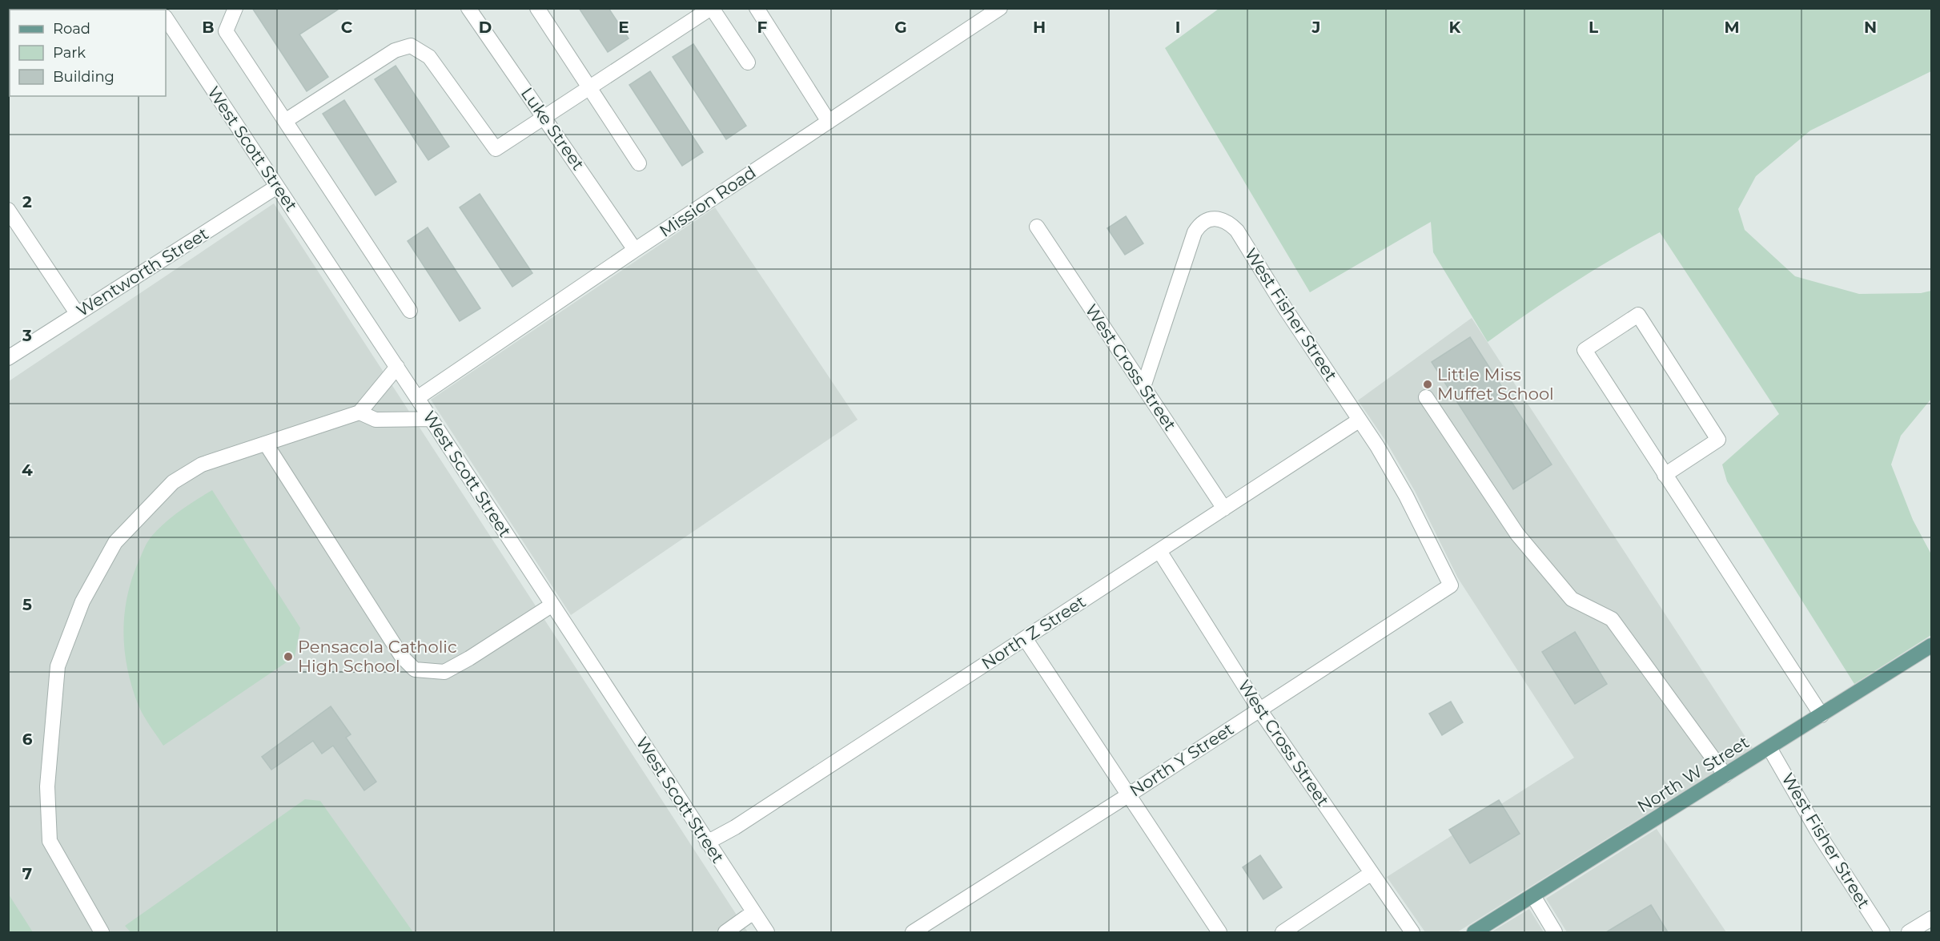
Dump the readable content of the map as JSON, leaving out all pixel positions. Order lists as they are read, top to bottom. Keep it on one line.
{"streets":{"main road":["North W Street"],"street":["Luke Street","West Scott Street","Mission Road","Wentworth Street","West Fisher Street","West Cross Street","North Z Street","North Y Street"]},"crossings":[["Luke Street","Mission Road"],["West Scott Street","Mission Road"],["West Scott Street","Wentworth Street"],["West Scott Street","North Z Street"],["West Fisher Street","West Cross Street"],["West Fisher Street","North Z Street"],["West Fisher Street","North Y Street"],["West Fisher Street","North W Street"],["West Cross Street","North Z Street"],["West Cross Street","North Y Street"]],"places":["Little Miss Muffet School","Pensacola Catholic High School"],"legend":["Road","Park","Building"],"grid":{"columns":["B","C","D","E","F","G","H","I","J","K","L","M","N"],"rows":["2","3","4","5","6","7"]}}
